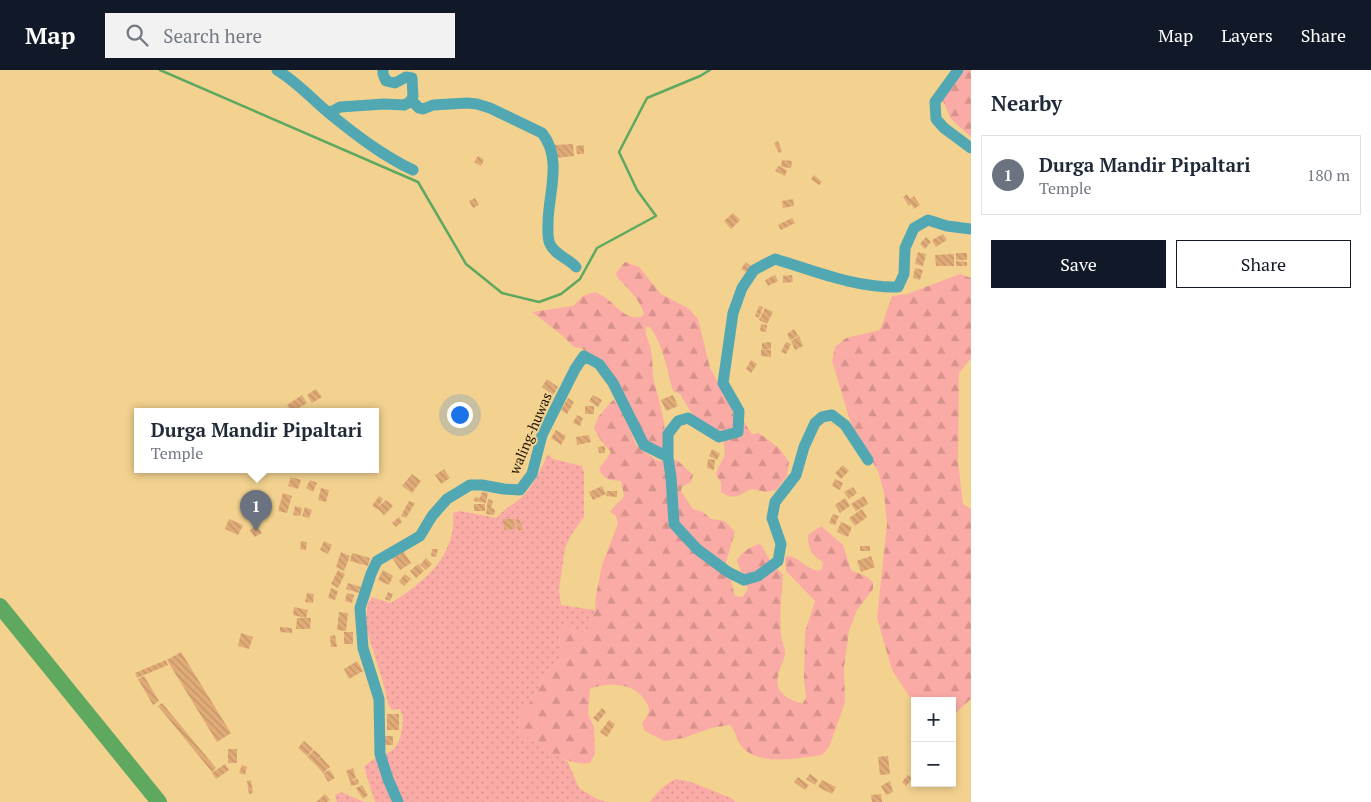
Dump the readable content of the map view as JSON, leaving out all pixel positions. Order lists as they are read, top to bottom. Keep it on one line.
{"streets":{"street":["waling-huwas"]},"page":{"header":"Map","search":"Search here","nav":["Map","Layers","Share"],"heading":"Nearby","list":[{"mark":"1","name":"Durga Mandir Pipaltari","note":"Temple","value":"180 m"}],"buttons":["Save","Share"],"popup":["Durga Mandir Pipaltari","Temple"],"pins":"1","map_buttons":["+","−"]}}
